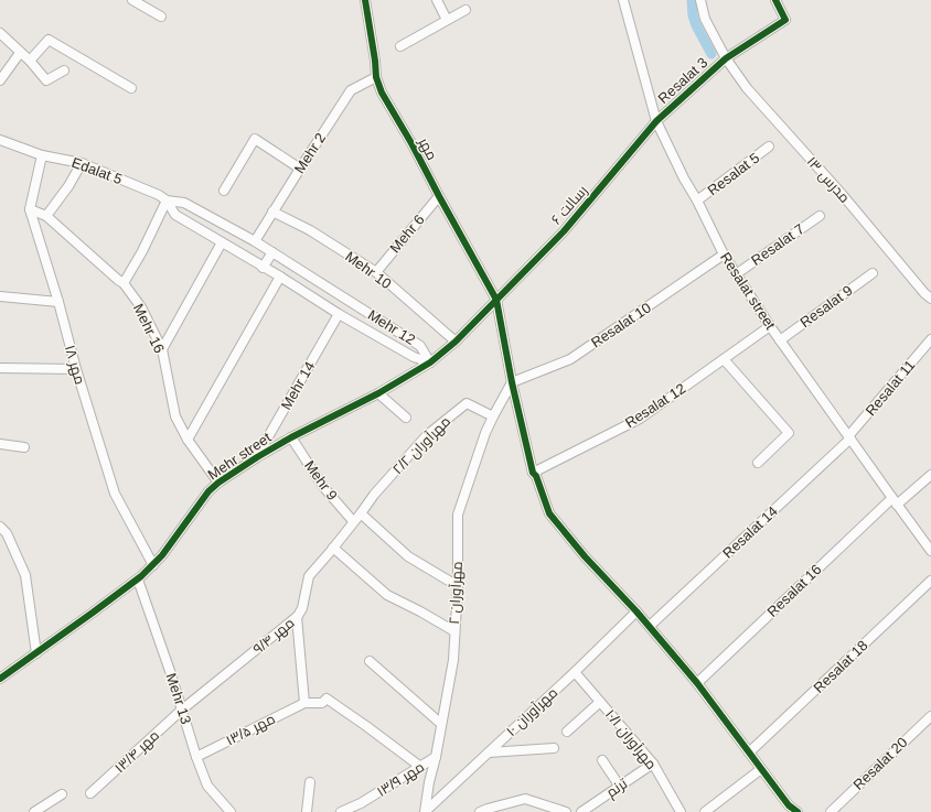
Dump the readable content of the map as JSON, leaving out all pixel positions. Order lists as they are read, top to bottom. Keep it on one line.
{"streets":{"street":["Resalat 3","مهر","Mehr 2","Edalat 5","Resalat 5","مدرس ۱۳","رسالت ۶","Mehr 6","Resalat 7","Mehr 10","Resalat street","Resalat 9","Resalat 10","Mehr 12","Mehr 16","مهر ۱۸","Mehr 14","Resalat 11","Resalat 12","مهرآوران ۲/۲","Mehr street","Mehr 9","Resalat 14","Resalat 16","مهرآوران ۲","مهر ۹/۴","Resalat 18","Mehr 13","مهرآوران ۱۰","مهر ۱۳/۵","مهرآوران ۱۰/۱","مهر ۱۳/۴","Resalat 20","مهر ۱۳/۹","ترنم"]},"crossings":[["Resalat 3","مدرس ۱۳"],["Resalat 3","رسالت ۶"],["Resalat 3","Resalat street"],["مهر","Mehr 2"],["مهر","رسالت ۶"],["مهر","Mehr 6"],["مهر","Resalat 10"],["مهر","Resalat 12"],["مهر","Mehr street"],["مهر","Resalat 14"],["مهر","Resalat 16"],["مهر","مهرآوران ۲"],["مهر","Resalat 18"],["مهر","مهرآوران ۱۰"],["Mehr 2","Mehr 10"],["Mehr 2","Mehr 12"],["Edalat 5","Mehr 12"],["Edalat 5","مهر ۱۸"],["Resalat 5","Resalat street"],["رسالت ۶","Resalat street"],["رسالت ۶","Mehr street"],["Mehr 6","Mehr 10"],["Resalat 7","Resalat street"],["Mehr 10","Mehr street"],["Resalat street","Resalat 9"],["Resalat street","Resalat 10"],["Resalat street","Resalat 11"],["Resalat street","Resalat 12"],["Resalat street","Resalat 14"],["Resalat street","Resalat 16"],["Resalat 10","مهرآوران ۲"],["Mehr 12","Mehr 14"],["Mehr 12","Mehr street"],["Mehr 16","مهر ۱۸"],["Mehr 16","Mehr street"],["مهر ۱۸","Mehr street"],["Mehr 14","Mehr street"],["Resalat 11","Resalat 14"],["مهرآوران ۲/۲","مهرآوران ۲"],["مهرآوران ۲/۲","مهر ۹/۴"],["Mehr street","Mehr 9"],["Mehr street","Mehr 13"],["Mehr 9","مهر ۹/۴"],["مهرآوران ۲","مهرآوران ۱۰"],["مهرآوران ۲","مهر ۱۳/۹"],["مهر ۹/۴","Mehr 13"],["مهر ۹/۴","مهر ۱۳/۴"],["Mehr 13","مهر ۱۳/۵"],["Mehr 13","مهر ۱۳/۴"],["مهرآوران ۱۰","مهرآوران ۱۰/۱"],["مهر ۱۳/۵","مهر ۱۳/۹"],["مهرآوران ۱۰/۱","ترنم"]]}
